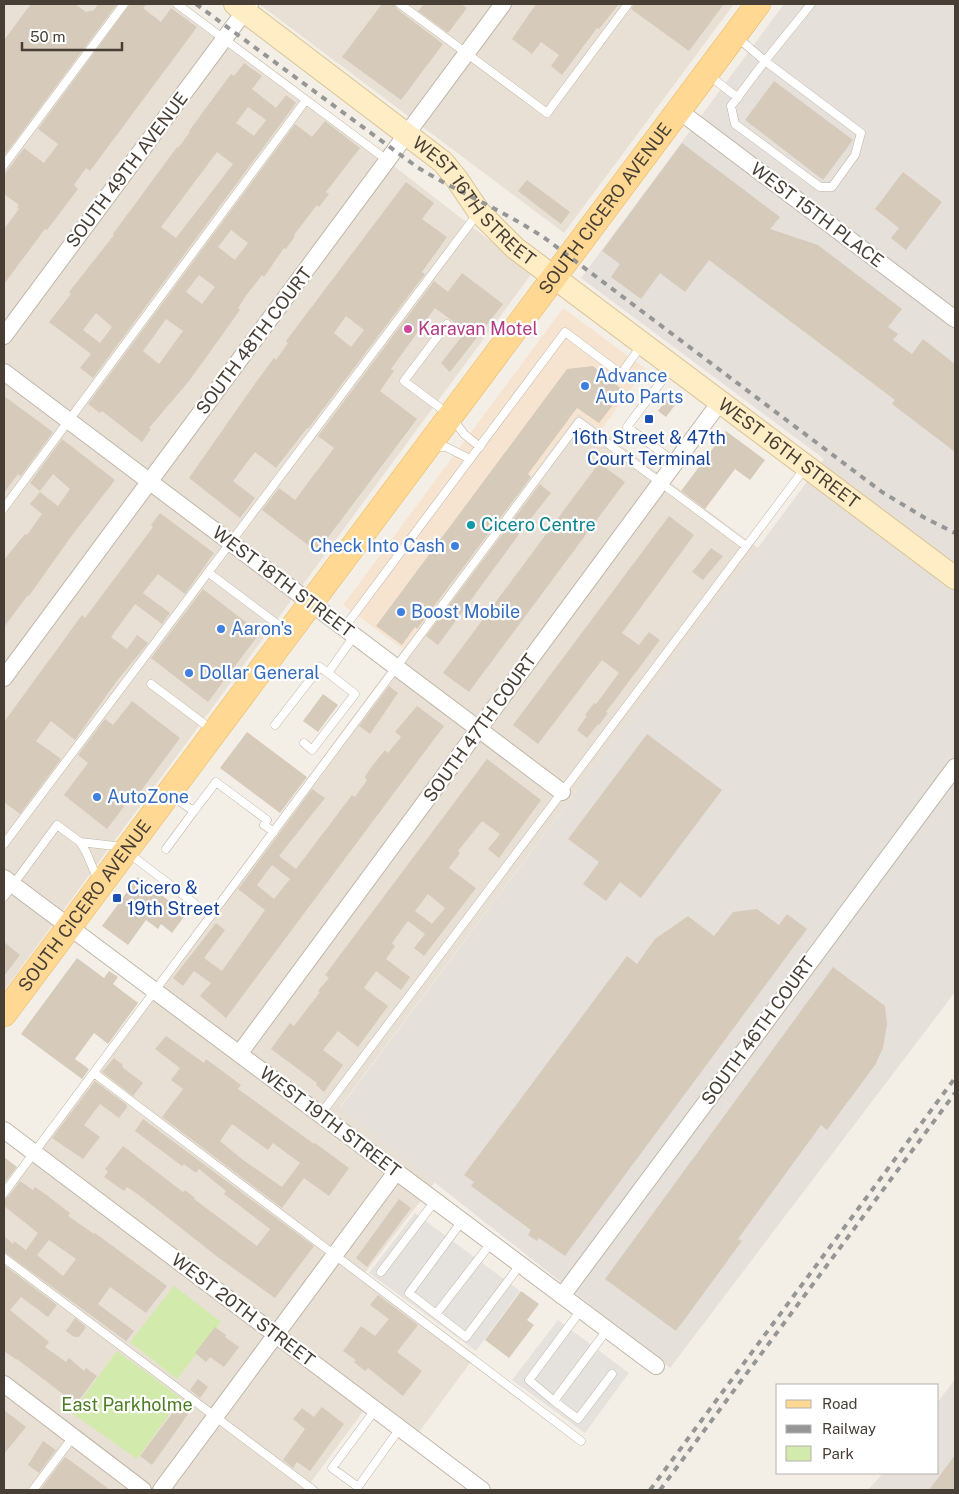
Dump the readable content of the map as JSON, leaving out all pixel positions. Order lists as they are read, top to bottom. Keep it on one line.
{"streets":{"main road":["SOUTH CICERO AVENUE"],"street":["SOUTH 49TH AVENUE","WEST 16TH STREET","WEST 15TH PLACE","SOUTH 48TH COURT","WEST 18TH STREET","SOUTH 47TH COURT","SOUTH 46TH COURT","WEST 19TH STREET","WEST 20TH STREET"]},"crossings":[["SOUTH 49TH AVENUE","WEST 16TH STREET"],["WEST 16TH STREET","SOUTH CICERO AVENUE"],["WEST 16TH STREET","SOUTH 48TH COURT"],["WEST 16TH STREET","SOUTH 47TH COURT"],["SOUTH CICERO AVENUE","WEST 15TH PLACE"],["SOUTH CICERO AVENUE","WEST 18TH STREET"],["SOUTH CICERO AVENUE","WEST 19TH STREET"],["SOUTH 48TH COURT","WEST 18TH STREET"],["WEST 18TH STREET","SOUTH 47TH COURT"],["SOUTH 47TH COURT","WEST 19TH STREET"],["SOUTH 46TH COURT","WEST 19TH STREET"]],"parks":["East Parkholme"],"places":{"other":["Karavan Motel","Advance Auto Parts","Cicero Centre","Check Into Cash","Boost Mobile","Aaron's","Dollar General","AutoZone"],"transit":["16th Street & 47th Court Terminal","Cicero & 19th Street"]},"legend":["Road","Railway","Park"],"scale_bar":"50 m"}
